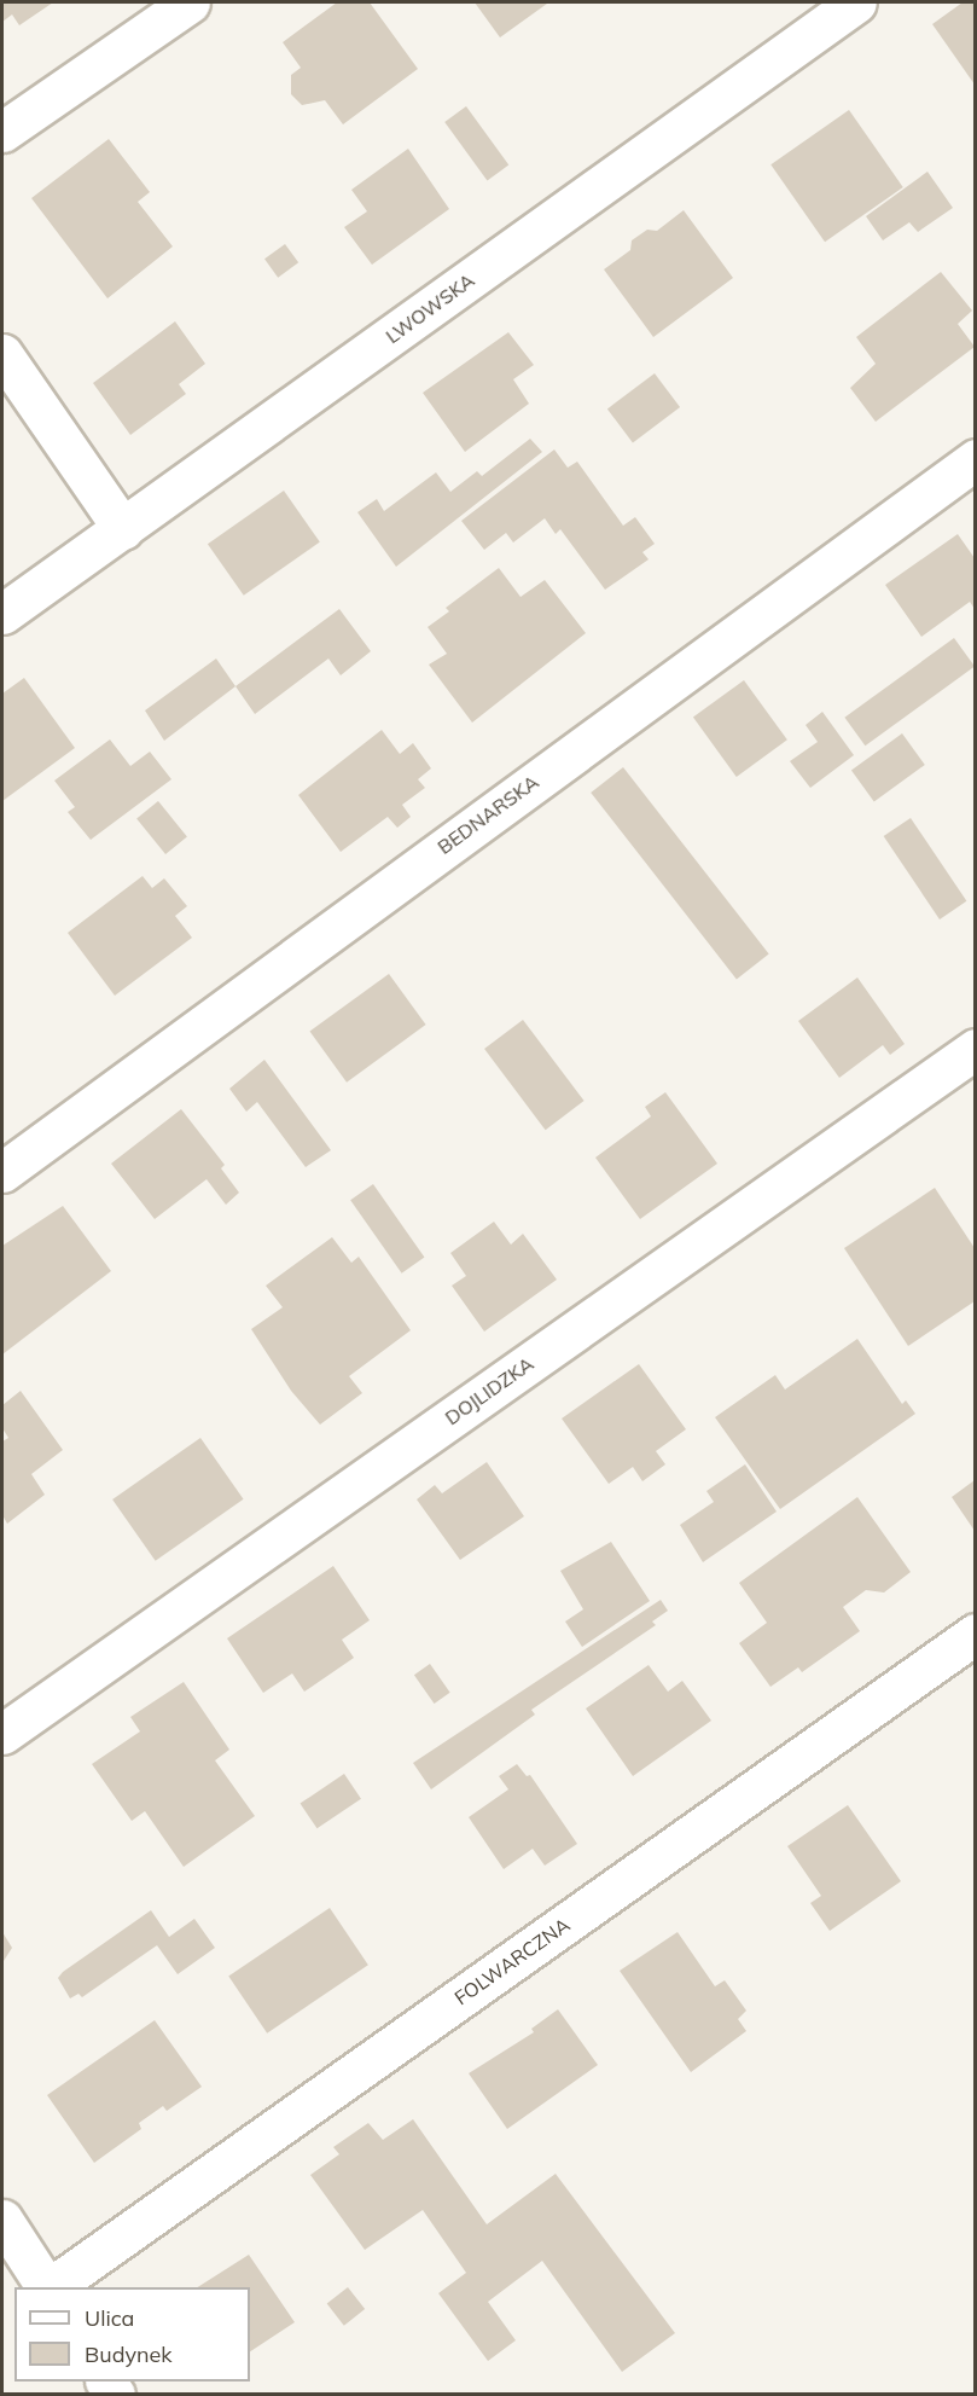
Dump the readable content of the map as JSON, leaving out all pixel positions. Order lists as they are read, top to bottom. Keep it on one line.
{"streets":{"street":["LWOWSKA","BEDNARSKA","DOJLIDZKA","FOLWARCZNA"]},"legend":["Ulica","Budynek"]}
